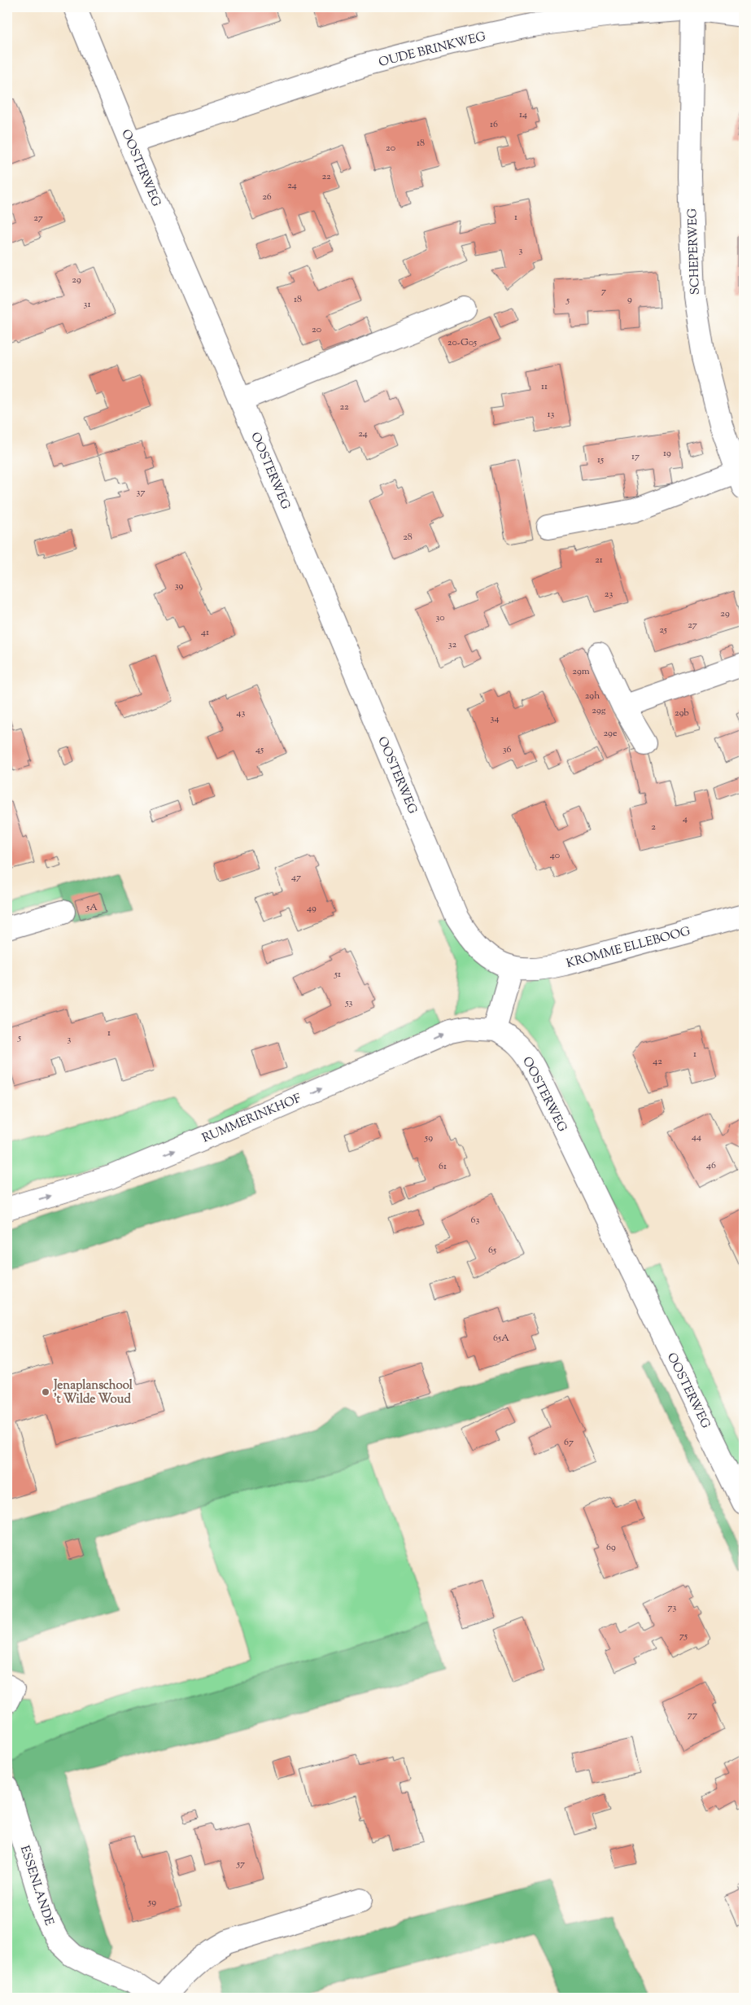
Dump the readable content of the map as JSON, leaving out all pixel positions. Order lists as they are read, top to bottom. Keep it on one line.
{"streets":{"street":["OUDE BRINKWEG","OOSTERWEG","SCHEPERWEG","KROMME ELLEBOOG","RUMMERINKHOF","ESSENLANDE"]},"crossings":[["OUDE BRINKWEG","OOSTERWEG"],["OUDE BRINKWEG","SCHEPERWEG"],["OOSTERWEG","KROMME ELLEBOOG"],["OOSTERWEG","RUMMERINKHOF"]],"one_way":["RUMMERINKHOF"],"places":["Jenaplanschool 't Wilde Woud"],"house_numbers":["14","16","18","20","22","24","26","1","27","3","29","7","18","9","5","31","20","20-G05","11","22","13","24","19","17","15","37","28","21","39","23","29","30","27","25","41","32","29m","29h","29g","43","29b","34","29e","45","36","4","2","40","47","5A","49","51","53","1","5","3","1","42","44","59","46","61","63","65","65A","67","69","73","75","77","57","59"]}
